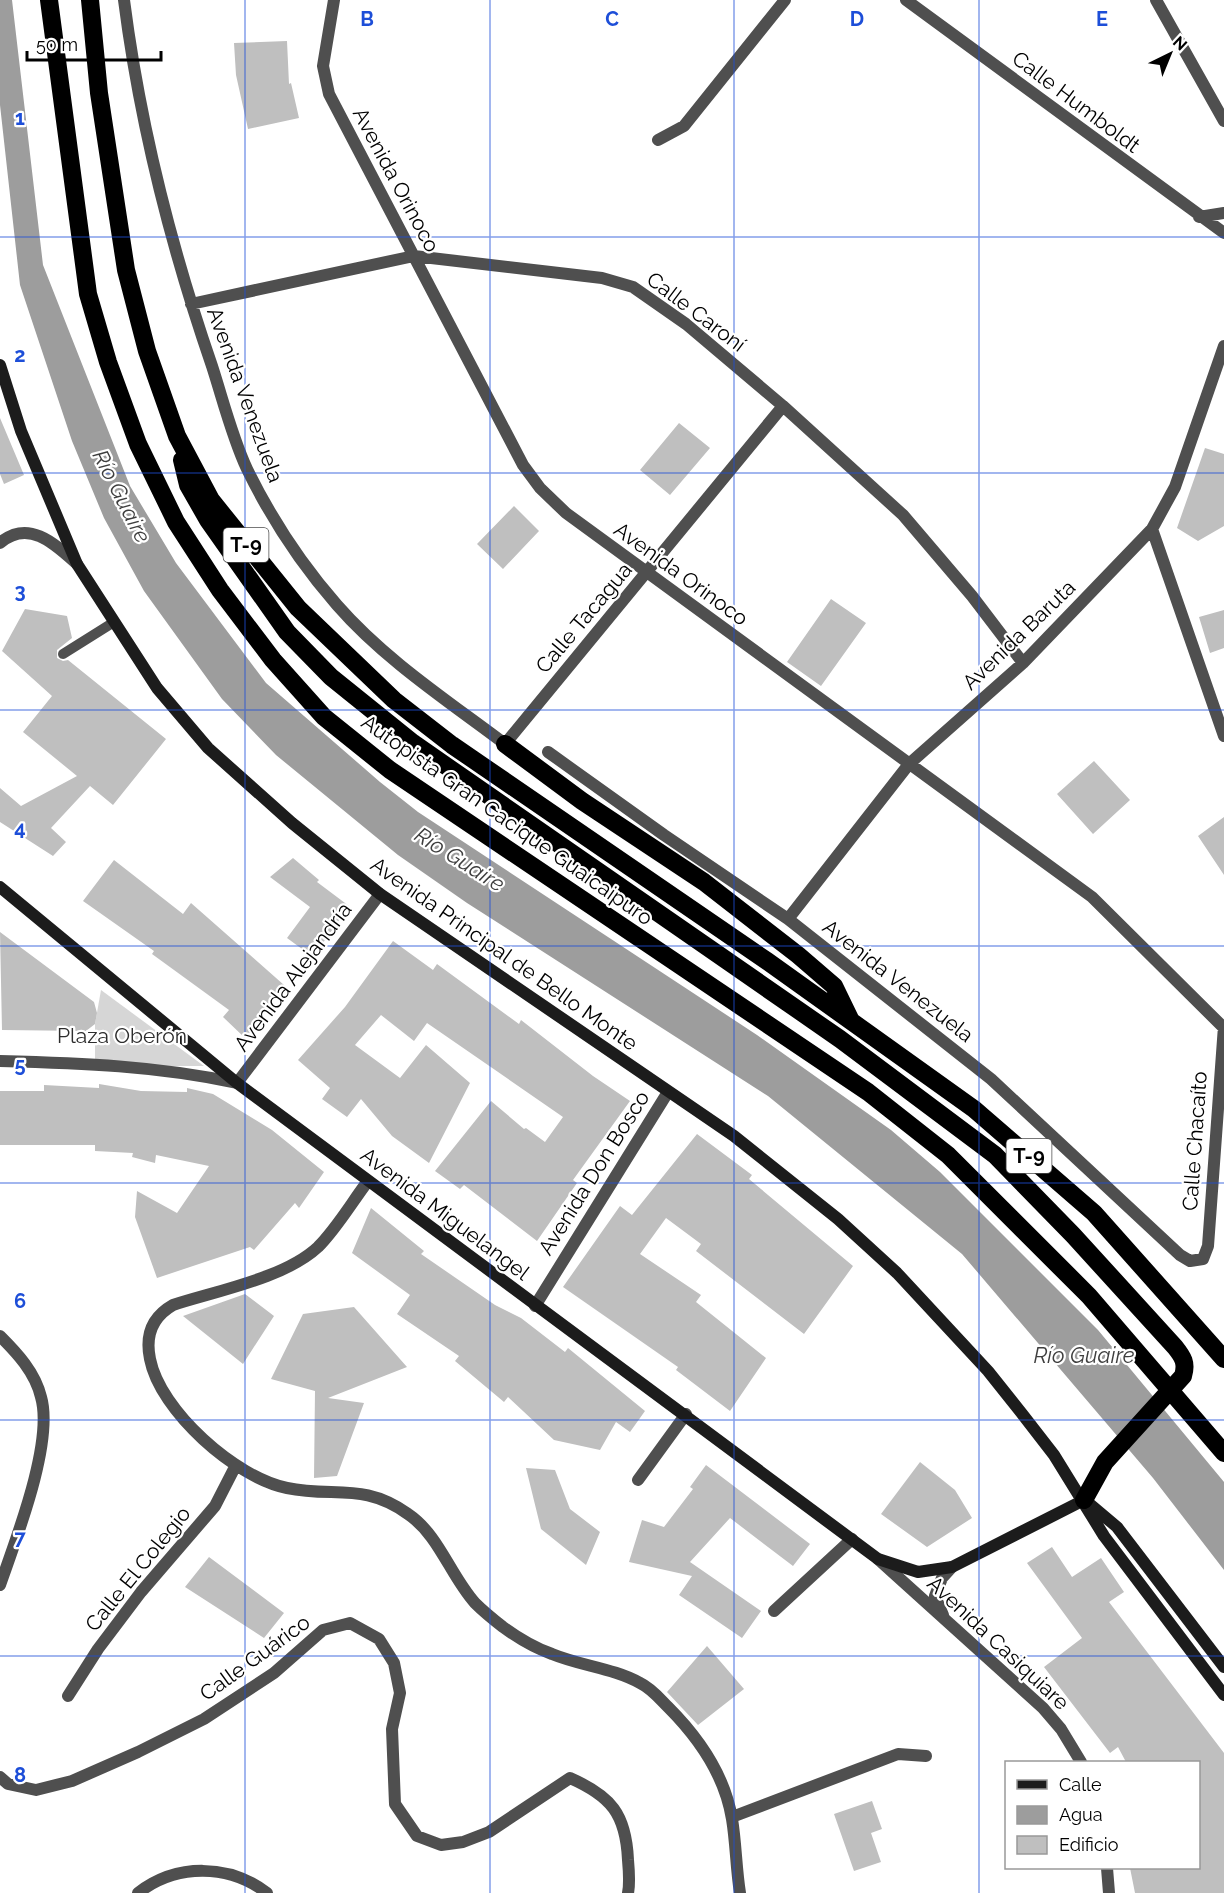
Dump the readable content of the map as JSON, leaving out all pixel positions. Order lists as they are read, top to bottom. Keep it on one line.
{"streets":{"highway":["T-9","Autopista Gran Cacique Guaicaipuro"],"street":["Calle Humboldt","Avenida Orinoco","Calle Caroní","Avenida Venezuela","Calle Tacagua","Avenida Baruta","Avenida Principal de Bello Monte","Avenida Alejandría","Calle Chacaíto","Avenida Don Bosco","Avenida Miguelangel","Calle El Colegio","Avenida Casiquiare","Calle Guárico"]},"crossings":[["Avenida Orinoco","Calle Caroní"],["Avenida Orinoco","Calle Tacagua"],["Avenida Orinoco","Avenida Baruta"],["Avenida Orinoco","Calle Chacaíto"],["Calle Caroní","Avenida Venezuela"],["Calle Caroní","Calle Tacagua"],["Calle Caroní","Avenida Baruta"],["Avenida Venezuela","Calle Tacagua"],["Avenida Venezuela","Avenida Baruta"],["Avenida Venezuela","Calle Chacaíto"],["Avenida Principal de Bello Monte","Avenida Alejandría"],["Avenida Principal de Bello Monte","Avenida Don Bosco"],["Avenida Principal de Bello Monte","Avenida Miguelangel"],["Avenida Alejandría","Avenida Miguelangel"],["Avenida Don Bosco","Avenida Miguelangel"],["Avenida Miguelangel","Avenida Casiquiare"]],"water":["Río Guaire"],"parks":["Plaza Oberón"],"legend":["Calle","Agua","Edificio"],"scale_bar":"50 m","north":"top right","grid":{"columns":["B","C","D","E"],"rows":["1","2","3","4","5","6","7","8"]}}
